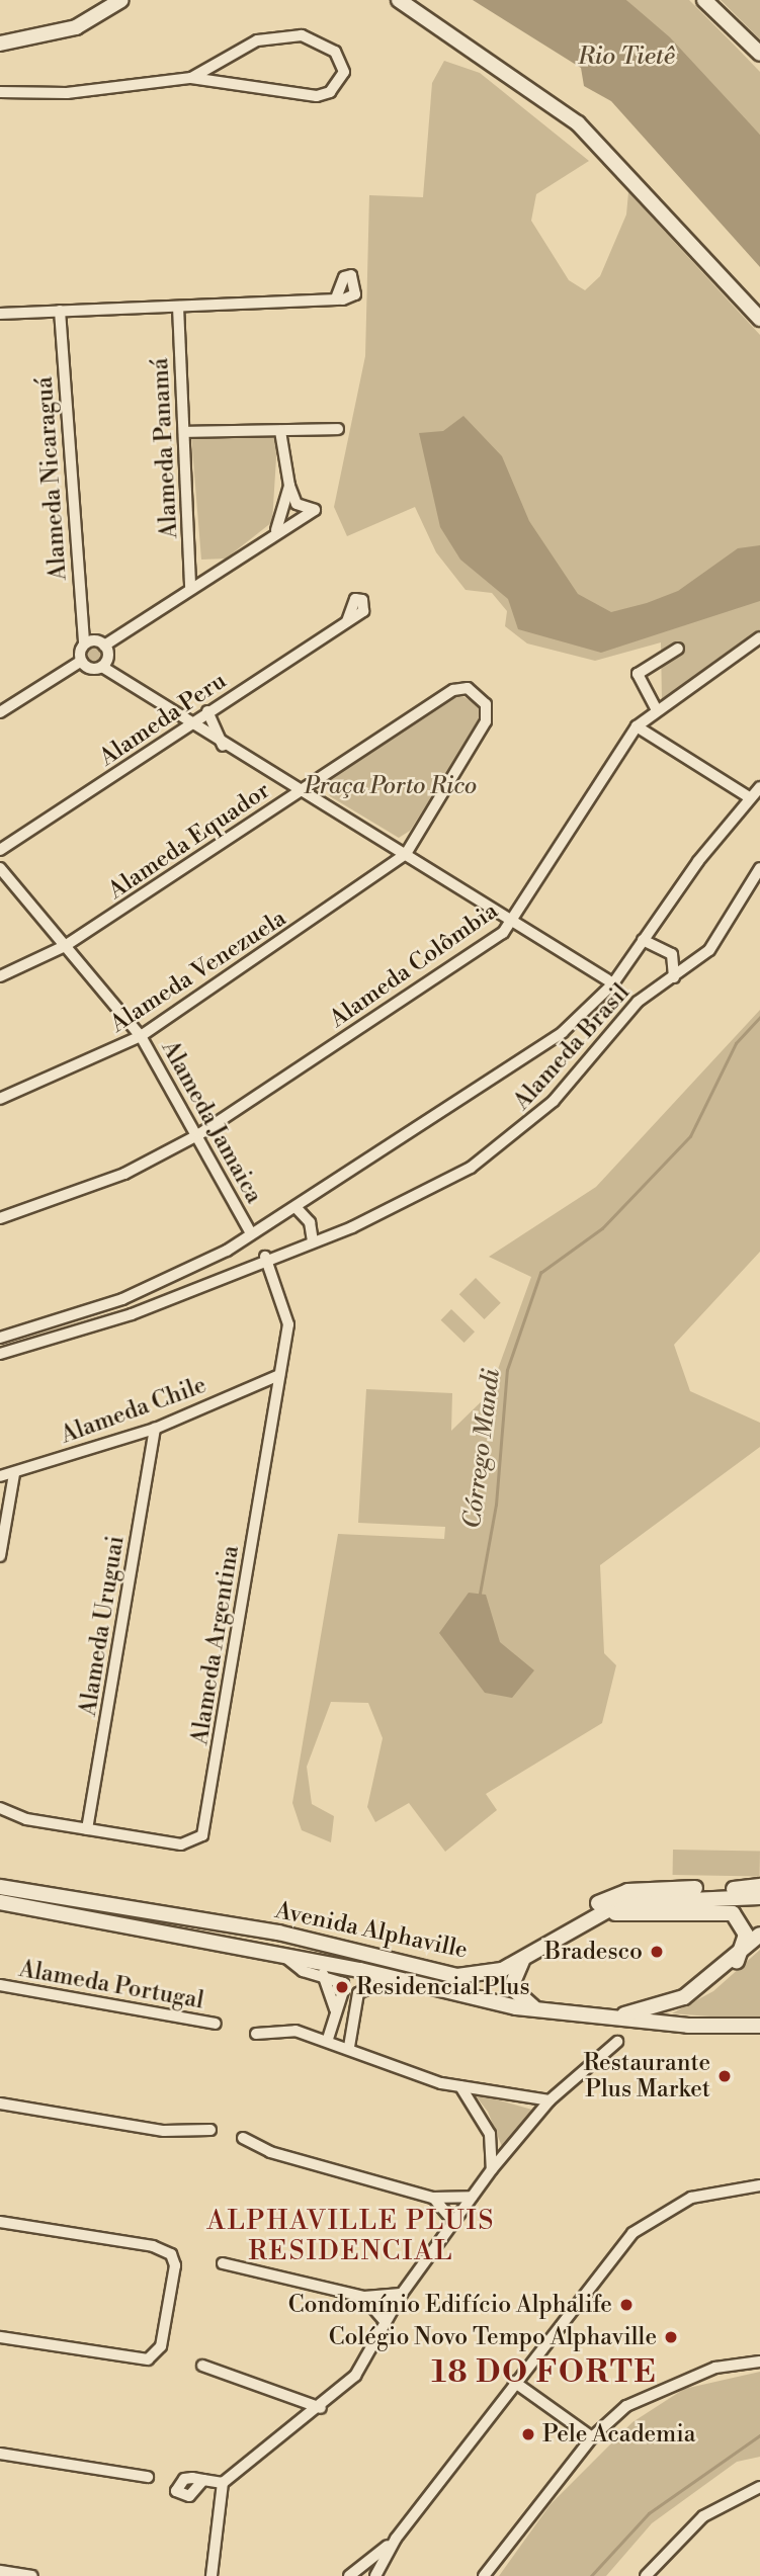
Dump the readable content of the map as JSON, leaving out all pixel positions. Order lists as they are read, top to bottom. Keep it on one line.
{"streets":{"main road":["Avenida Alphaville"],"street":["Alameda Panamá","Alameda Nicaraguá","Alameda Peru","Alameda Equador","Alameda Colômbia","Alameda Venezuela","Alameda Brasil","Alameda Jamaica","Alameda Chile","Alameda Uruguai","Alameda Argentina","Alameda Portugal"]},"crossings":[["Alameda Equador","Alameda Venezuela"],["Alameda Equador","Alameda Jamaica"],["Alameda Colômbia","Alameda Jamaica"],["Alameda Venezuela","Alameda Jamaica"],["Alameda Brasil","Alameda Jamaica"],["Alameda Brasil","Alameda Argentina"],["Alameda Chile","Alameda Uruguai"],["Alameda Chile","Alameda Argentina"],["Alameda Uruguai","Alameda Argentina"]],"districts":["ALPHAVILLE PLUIS RESIDENCIAL","18 DO FORTE"],"water":["Rio Tietê","Córrego Mandi"],"parks":["Praça Porto Rico"],"places":["Bradesco","Residencial Plus","Restaurante Plus Market","Condomínio Edifício Alphalife","Colégio Novo Tempo Alphaville","Pele Academia"]}
